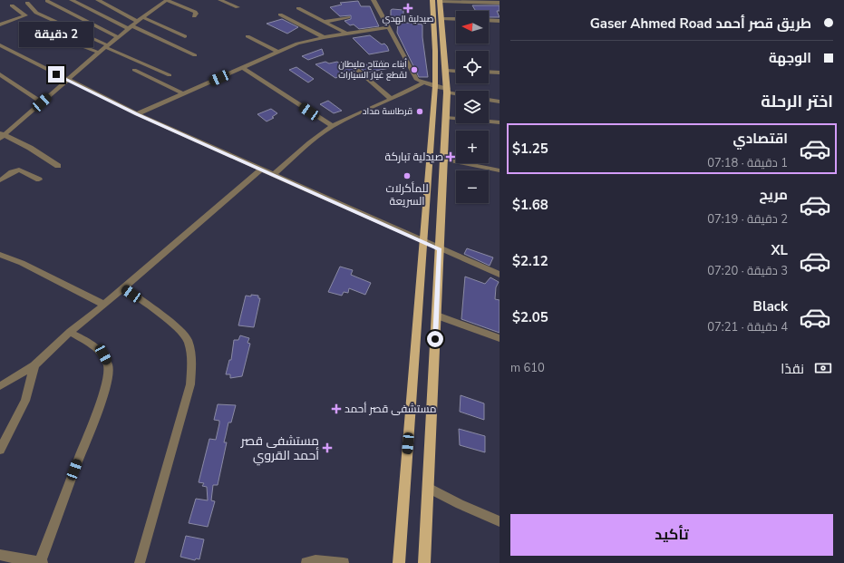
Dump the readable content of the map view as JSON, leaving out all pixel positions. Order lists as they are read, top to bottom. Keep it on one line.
{"places":{"health":["صيدلية الهدي","صيدلية تباركة","مستشفى قصر أحمد","مستشفى قصر أحمد القروي"],"other":["أبناء مفتاح مليطان لقطع غيار السيارات","قرطاسة مداد","للمأكرلات السريعة"]},"north":"left","page":{"banner":["طريق قصر أحمد Gaser Ahmed Road","الوجهة"],"map_buttons":["+","−"],"bubble":"2 دقيقة","heading":"اختر الرحلة","list":[{"name":"اقتصادي","note":"1 دقيقة · 07:18","value":"$1.25"},{"name":"مريح","note":"2 دقيقة · 07:19","value":"$1.68"},{"name":"XL","note":"3 دقيقة · 07:20","value":"$2.12"},{"name":"Black","note":"4 دقيقة · 07:21","value":"$2.05"}],"pay":["نقدًا","610 m"],"buttons":"تأكيد"}}
